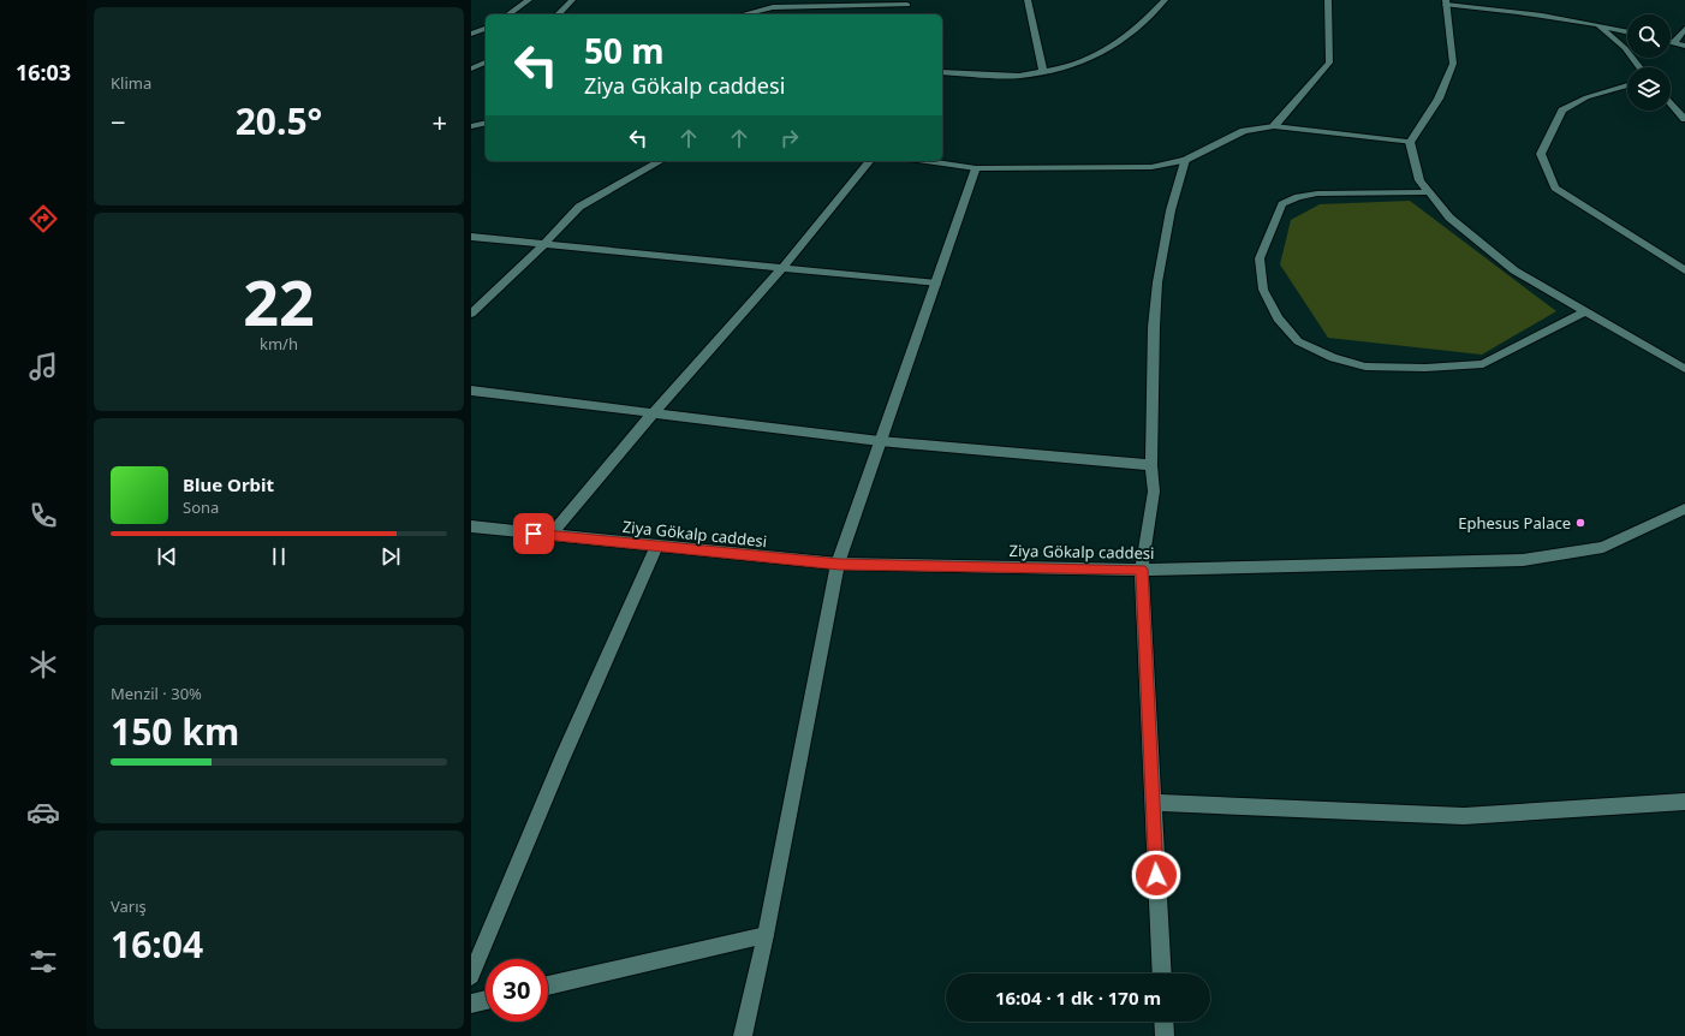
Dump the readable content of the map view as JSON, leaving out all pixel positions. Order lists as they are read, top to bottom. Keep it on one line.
{"streets":{"street":["Ziya Gökalp caddesi"]},"places":["Ephesus Palace"],"page":{"tabs":"16:03","tile":["Klima",["22","km/h"],["Menzil · 30%","150 km"],["Varış","16:04"]],"turn":["50 m","Ziya Gökalp caddesi"],"heat":["−","20.5°","+"],"song":["Blue Orbit","Sona"],"limit":"30","trip":"16:04 · 1 dk · 170 m"}}
